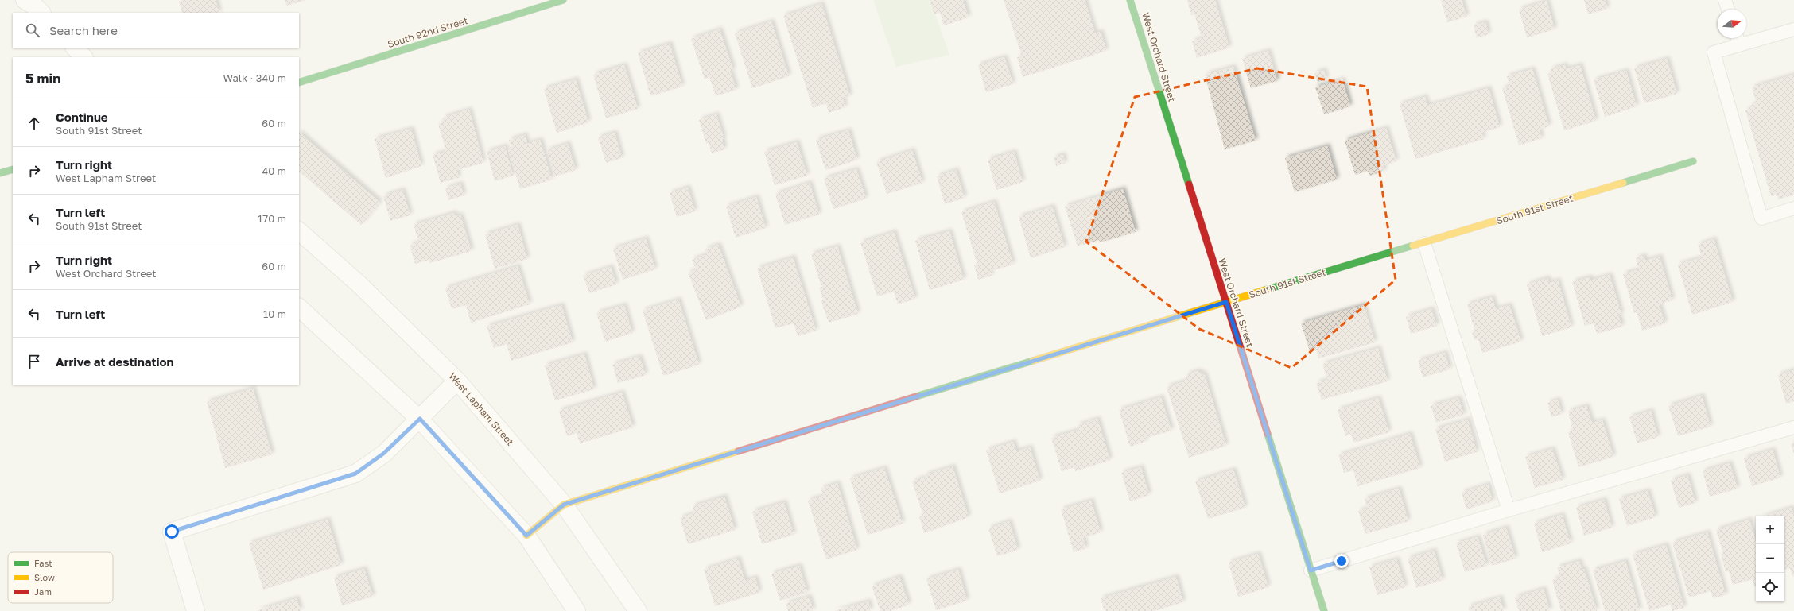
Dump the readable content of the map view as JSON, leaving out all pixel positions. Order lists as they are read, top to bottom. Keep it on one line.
{"streets":{"street":["South 92nd Street","West Orchard Street","South 91st Street","West Lapham Street"]},"crossings":[["West Orchard Street","South 91st Street"],["South 91st Street","West Lapham Street"]],"legend":["Fast","Slow","Jam"],"north":"right","page":{"search":"Search here","heading":["5 min","Walk · 340 m"],"list":[["Continue","South 91st Street","60 m"],["Turn right","West Lapham Street","40 m"],["Turn left","South 91st Street","170 m"],["Turn right","West Orchard Street","60 m"],["Turn left","10 m"],"Arrive at destination"],"map_buttons":["+","−"]}}
